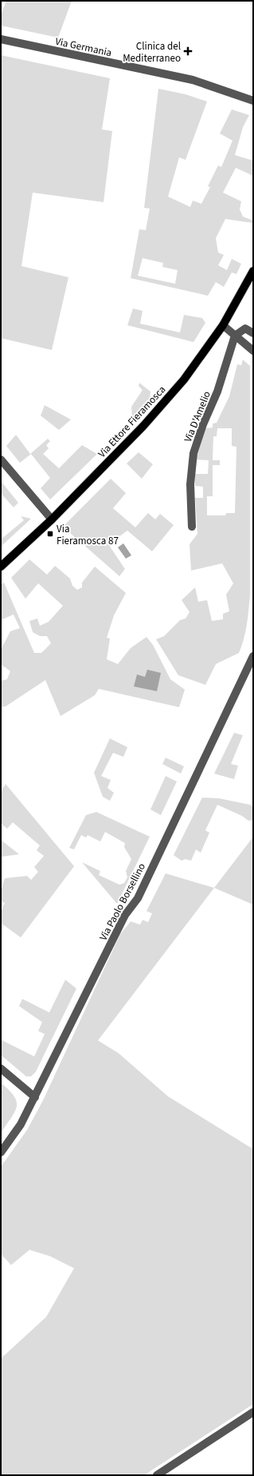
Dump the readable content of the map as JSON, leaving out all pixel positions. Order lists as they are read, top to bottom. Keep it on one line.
{"streets":{"main road":["Via Ettore Fieramosca"],"street":["Via Germania","Via D'Amelio","Via Paolo Borsellino"]},"places":{"health":["Clinica del Mediterraneo"],"transit":["Via Fieramosca 87"]}}
